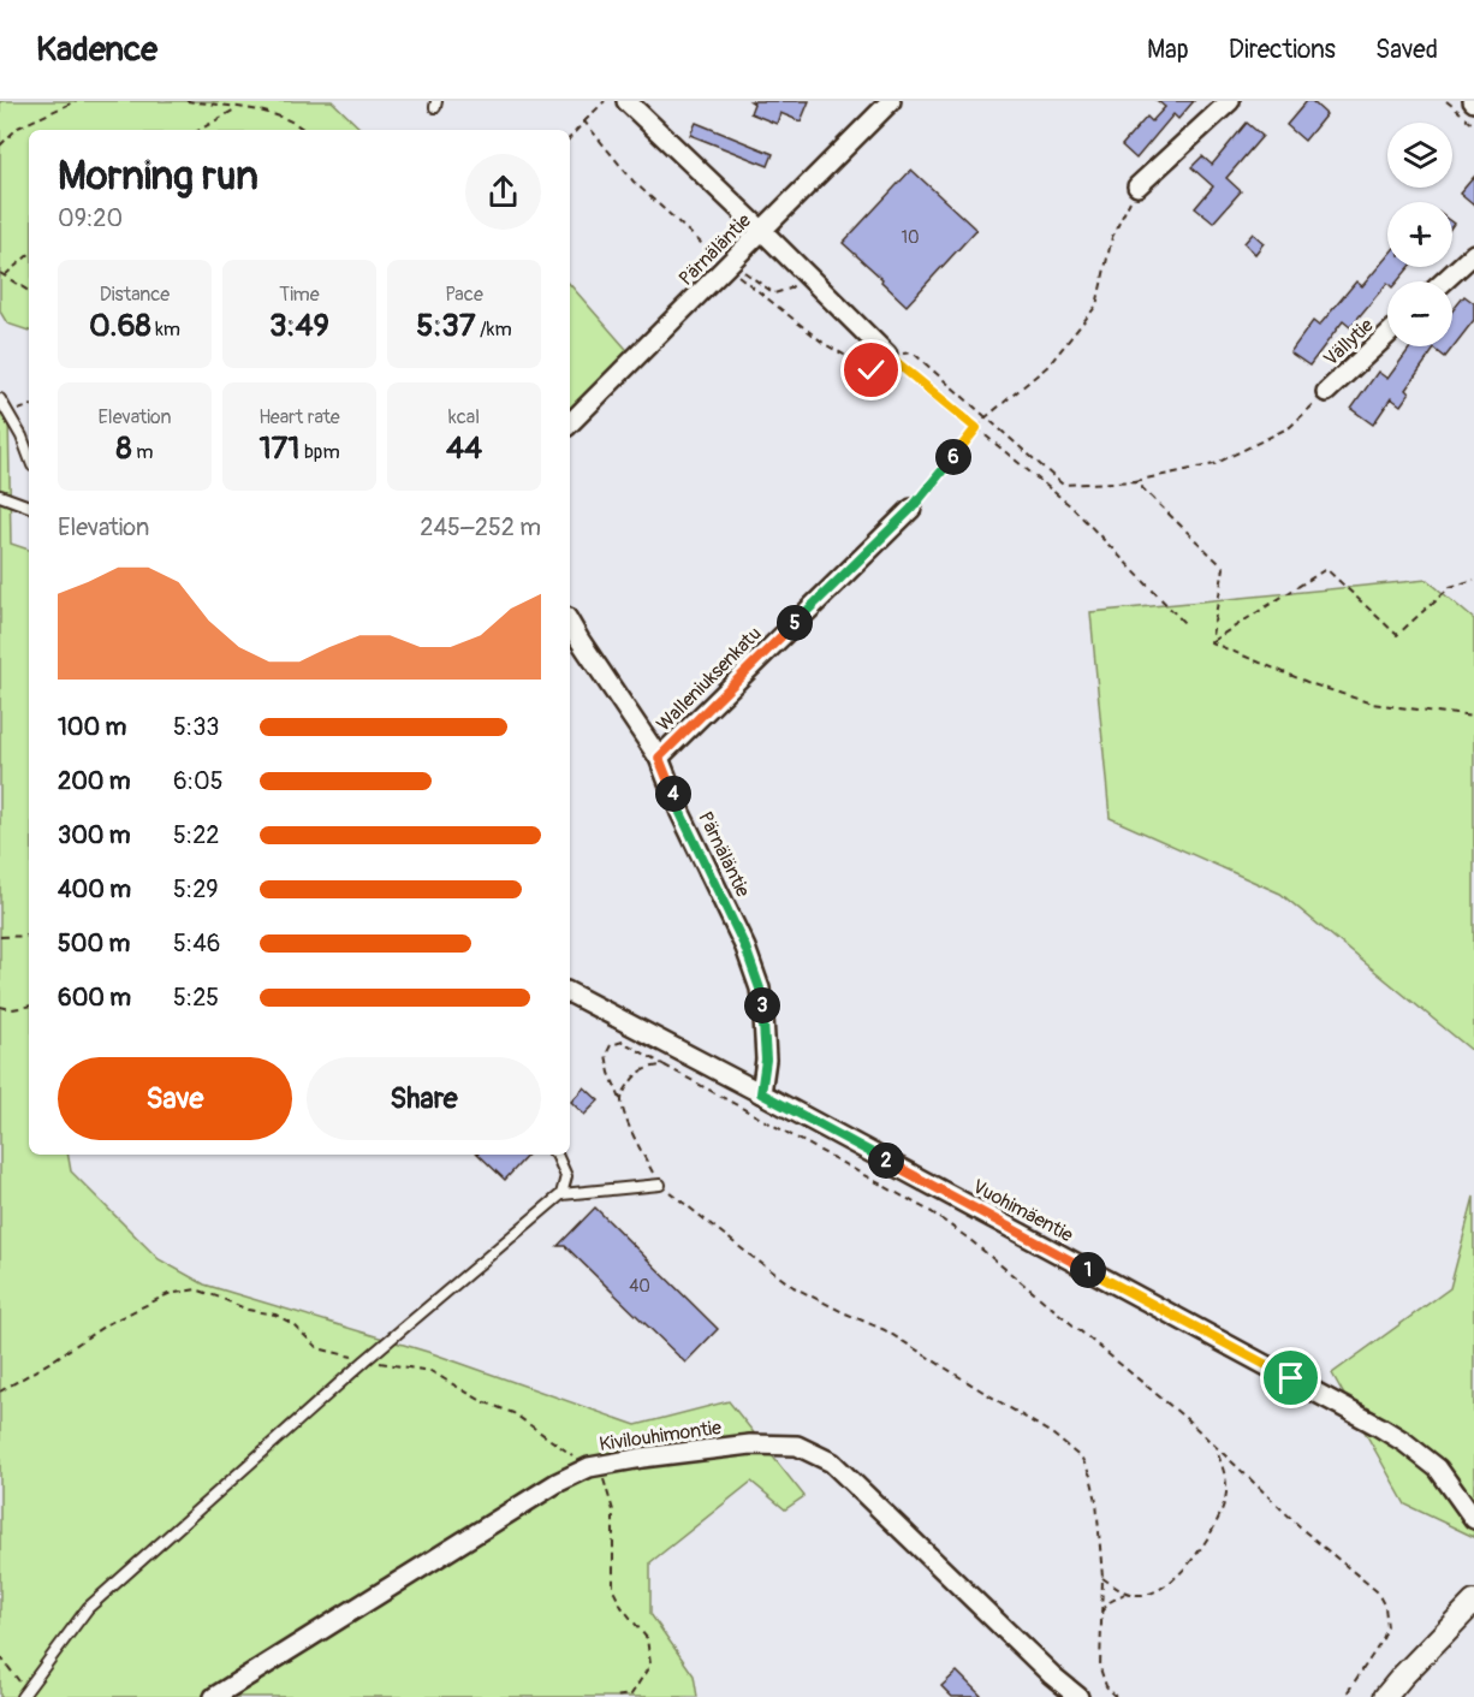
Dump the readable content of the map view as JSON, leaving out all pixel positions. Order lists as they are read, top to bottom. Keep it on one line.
{"streets":{"street":["Pärnäläntie","Vällytie","Walleniuksenkatu","Vuohimäentie","Kivilouhimontie"]},"crossings":[["Pärnäläntie","Walleniuksenkatu"],["Pärnäläntie","Vuohimäentie"]],"house_numbers":["10","40"],"page":{"header":"Kadence","nav":["Map","Directions","Saved"],"map_buttons":["+","−"],"heading":["Morning run","09:20"],"stats":[["Distance","0.68 km"],["Time","3:49"],["Pace","5:37 /km"],["Elevation","8 m"],["Heart rate","171 bpm"],["kcal","44"]],"pins":["6","5","4","3","2","1"],"chart":["Elevation","245–252 m"],"list":[{"name":"100 m","note":"5:33"},{"name":"200 m","note":"6:05"},{"name":"300 m","note":"5:22"},{"name":"400 m","note":"5:29"},{"name":"500 m","note":"5:46"},{"name":"600 m","note":"5:25"}],"buttons":["Save","Share"]}}
